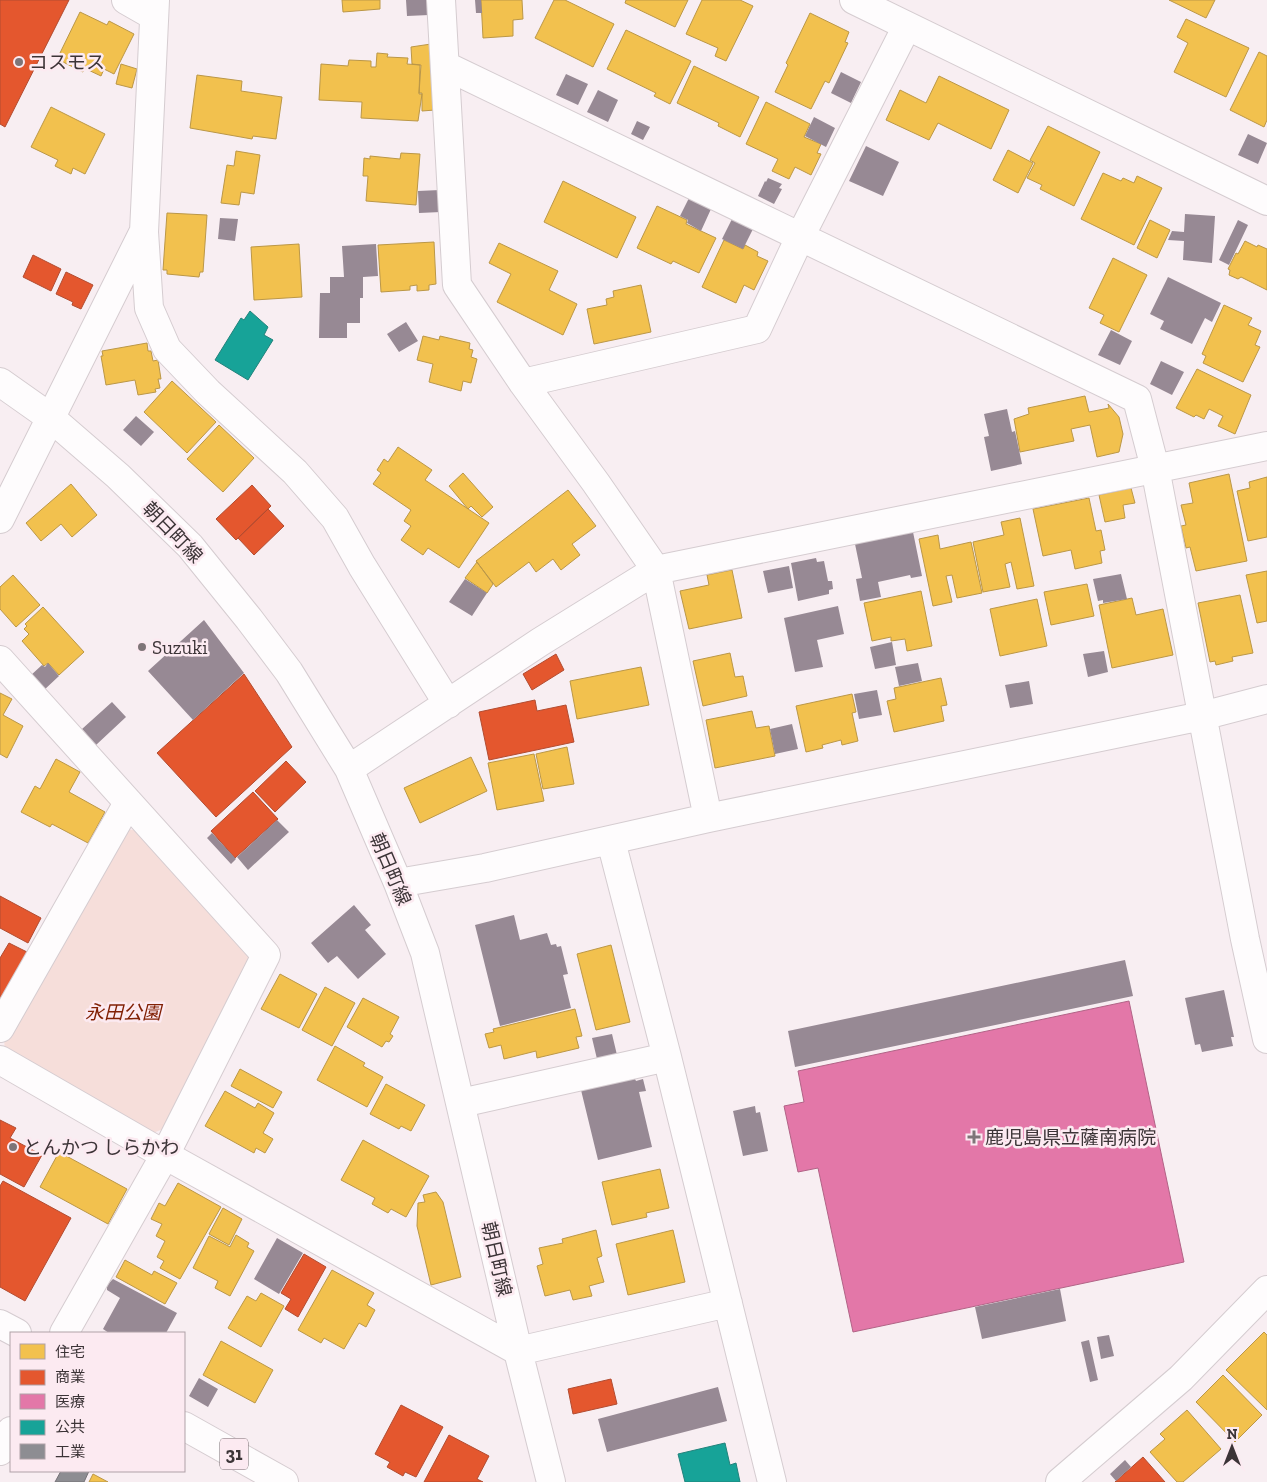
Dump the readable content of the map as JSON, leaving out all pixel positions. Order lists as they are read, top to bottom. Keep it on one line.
{"streets":{"street":["朝日町線","31"]},"parks":["永田公園"],"places":{"other":["コスモス","Suzuki","とんかつ しらかわ"],"health":["鹿児島県立薩南病院"]},"legend":["住宅","商業","医療","公共","工業"],"north":"top"}
